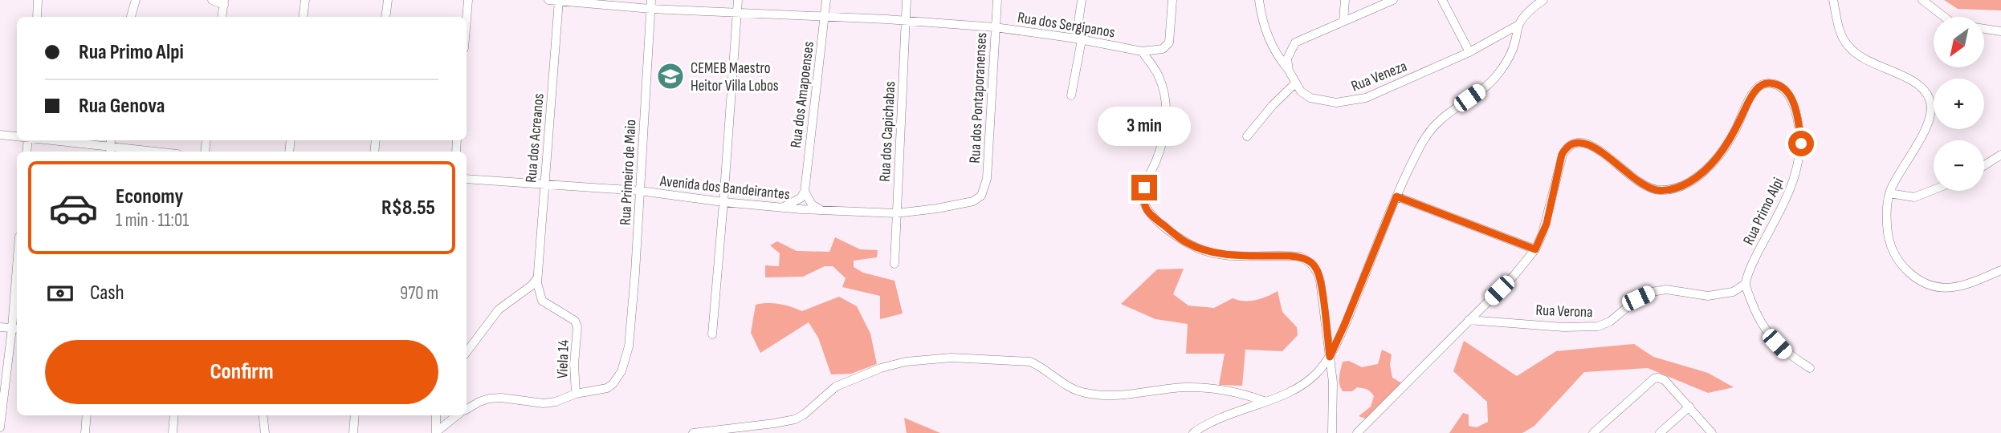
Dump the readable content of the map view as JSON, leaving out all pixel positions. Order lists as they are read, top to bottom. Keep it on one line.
{"streets":{"street":["Rua dos Sergipanos","Rua Veneza","Rua dos Amapoenses","Rua dos Pontaporanenses","Rua dos Capichabas","Rua dos Acreanos","Rua Primeiro de Maio","Avenida dos Bandeirantes","Rua Primo Alpi","Rua Verona","Viela 14"]},"crossings":[["Rua dos Sergipanos","Rua dos Amapoenses"],["Rua dos Sergipanos","Rua dos Pontaporanenses"],["Rua dos Sergipanos","Rua dos Capichabas"],["Rua dos Sergipanos","Rua dos Acreanos"],["Rua dos Sergipanos","Rua Primeiro de Maio"],["Rua dos Pontaporanenses","Avenida dos Bandeirantes"],["Rua dos Capichabas","Avenida dos Bandeirantes"],["Rua dos Acreanos","Avenida dos Bandeirantes"],["Rua dos Acreanos","Viela 14"],["Rua Primeiro de Maio","Avenida dos Bandeirantes"],["Rua Primeiro de Maio","Viela 14"],["Rua Primo Alpi","Rua Verona"]],"places":{"school or university":["CEMEB Maestro Heitor Villa Lobos"]},"north":"bottom left","page":{"map_buttons":["+","−"],"banner":["Rua Primo Alpi","Rua Genova"],"bubble":"3 min","list":[{"name":"Economy","note":"1 min · 11:01","value":"R$8.55"}],"pay":["Cash","970 m"],"buttons":"Confirm"}}
